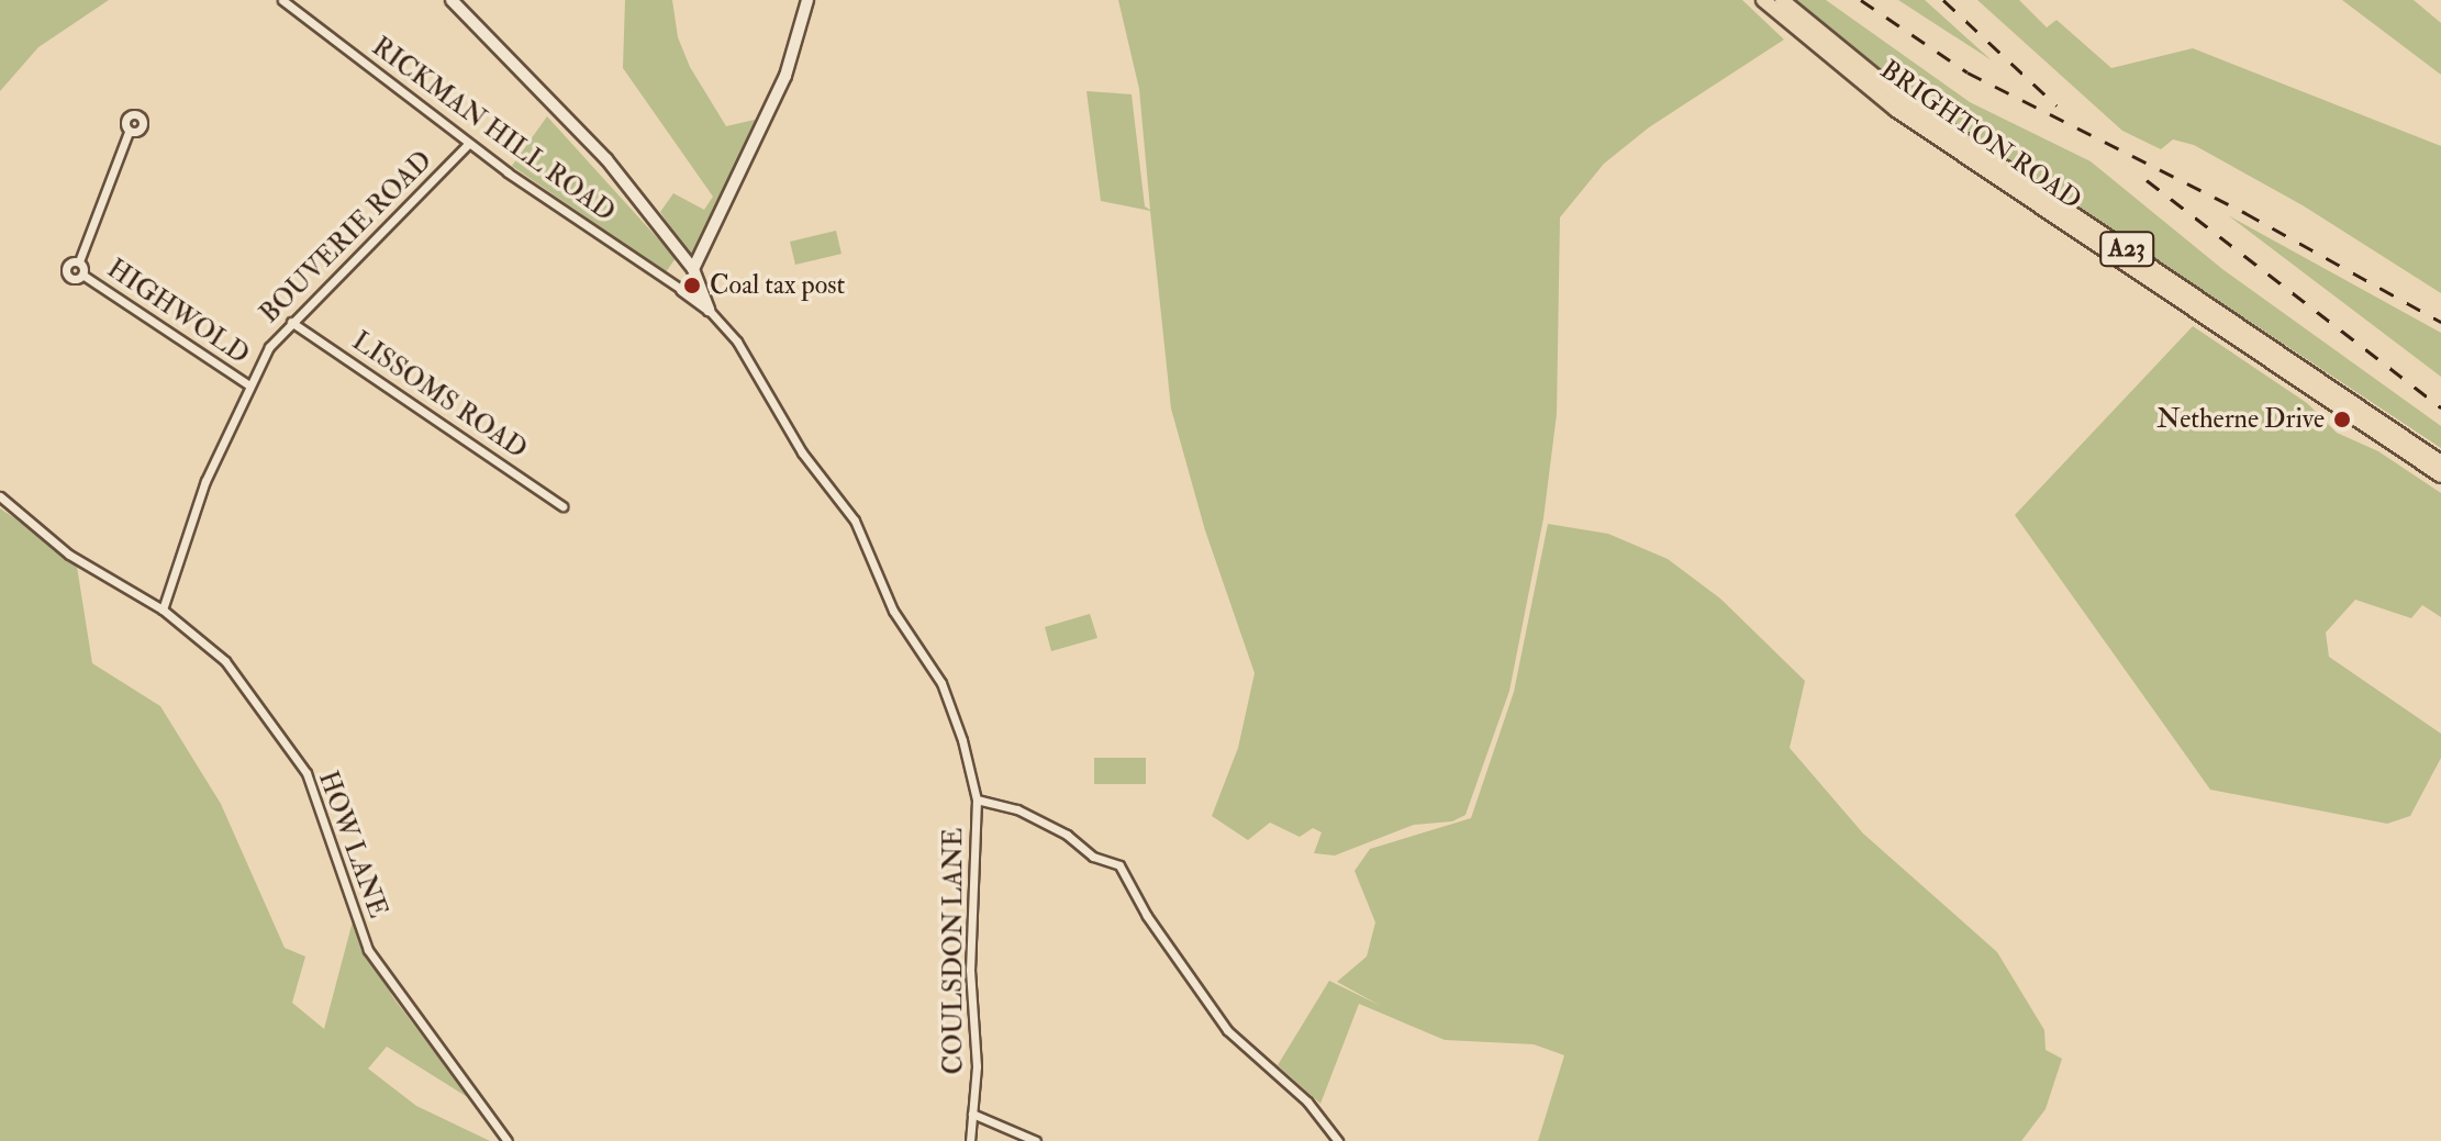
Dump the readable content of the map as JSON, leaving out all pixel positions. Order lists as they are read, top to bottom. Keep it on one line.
{"streets":{"highway":["BRIGHTON ROAD","A23"],"street":["RICKMAN HILL ROAD","BOUVERIE ROAD","HIGHWOLD","LISSOMS ROAD","HOW LANE","COULSDON LANE"]},"crossings":[["RICKMAN HILL ROAD","BOUVERIE ROAD"],["RICKMAN HILL ROAD","COULSDON LANE"],["BOUVERIE ROAD","HIGHWOLD"],["BOUVERIE ROAD","LISSOMS ROAD"],["BOUVERIE ROAD","HOW LANE"]],"places":["Coal tax post","Netherne Drive"]}
